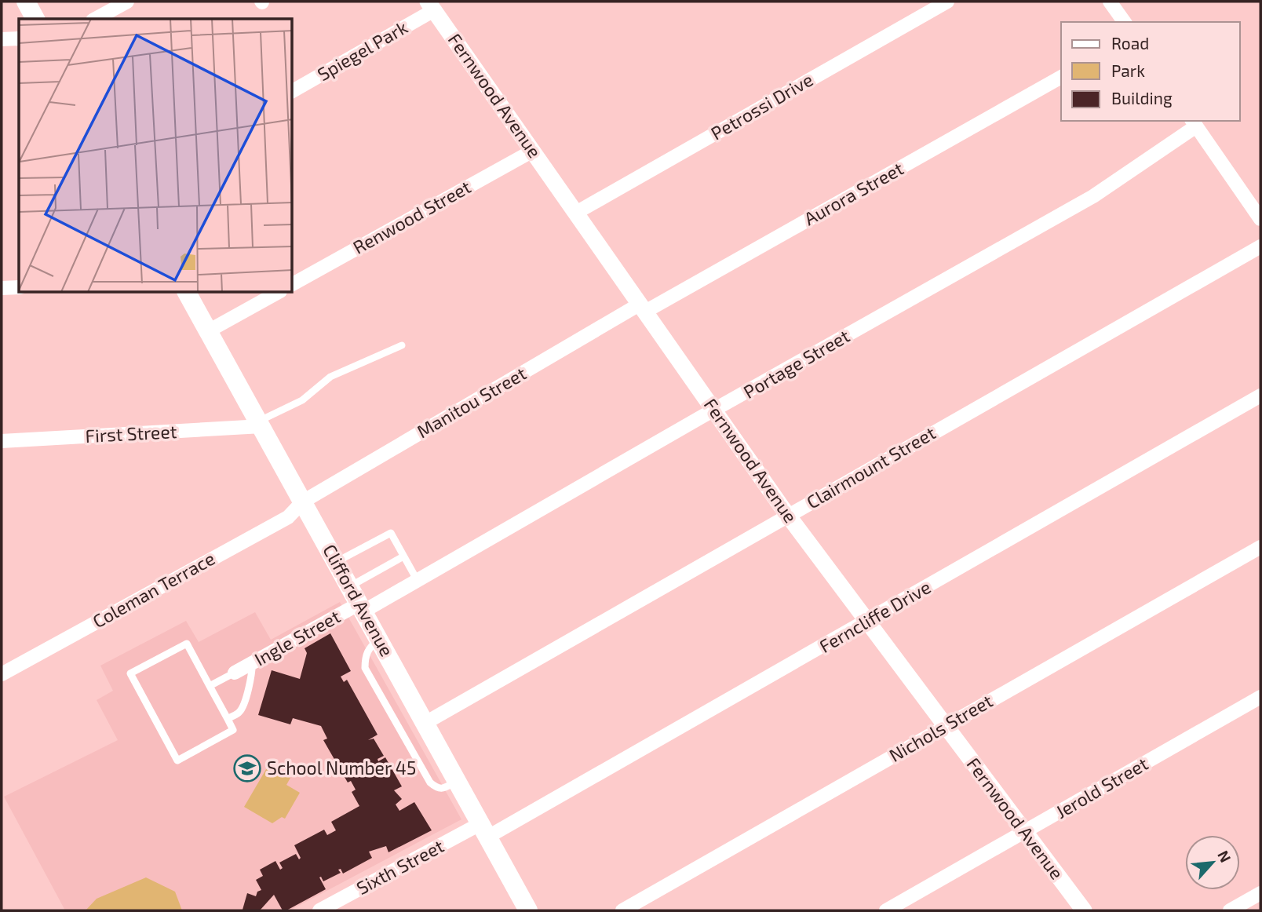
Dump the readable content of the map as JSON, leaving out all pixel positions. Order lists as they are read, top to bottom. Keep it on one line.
{"streets":{"main road":["Clifford Avenue"],"street":["Spiegel Park","Fernwood Avenue","Petrossi Drive","Aurora Street","Renwood Street","Portage Street","Manitou Street","First Street","Clairmount Street","Coleman Terrace","Ferncliffe Drive","Ingle Street","Nichols Street","Jerold Street","Sixth Street"]},"crossings":[["Spiegel Park","Fernwood Avenue"],["Fernwood Avenue","Petrossi Drive"],["Fernwood Avenue","Aurora Street"],["Fernwood Avenue","Renwood Street"],["Fernwood Avenue","Portage Street"],["Fernwood Avenue","Manitou Street"],["Fernwood Avenue","Clairmount Street"],["Fernwood Avenue","Ferncliffe Drive"],["Fernwood Avenue","Nichols Street"],["Fernwood Avenue","Jerold Street"],["Aurora Street","Manitou Street"],["Portage Street","Clifford Avenue"],["Portage Street","Ingle Street"],["Manitou Street","Coleman Terrace"],["Manitou Street","Clifford Avenue"],["First Street","Clifford Avenue"],["Clairmount Street","Clifford Avenue"],["Coleman Terrace","Clifford Avenue"],["Clifford Avenue","Ferncliffe Drive"],["Clifford Avenue","Ingle Street"],["Clifford Avenue","Sixth Street"],["Ferncliffe Drive","Sixth Street"]],"places":{"school or university":["School Number 45"]},"legend":["Road","Park","Building"],"north":"top right"}
